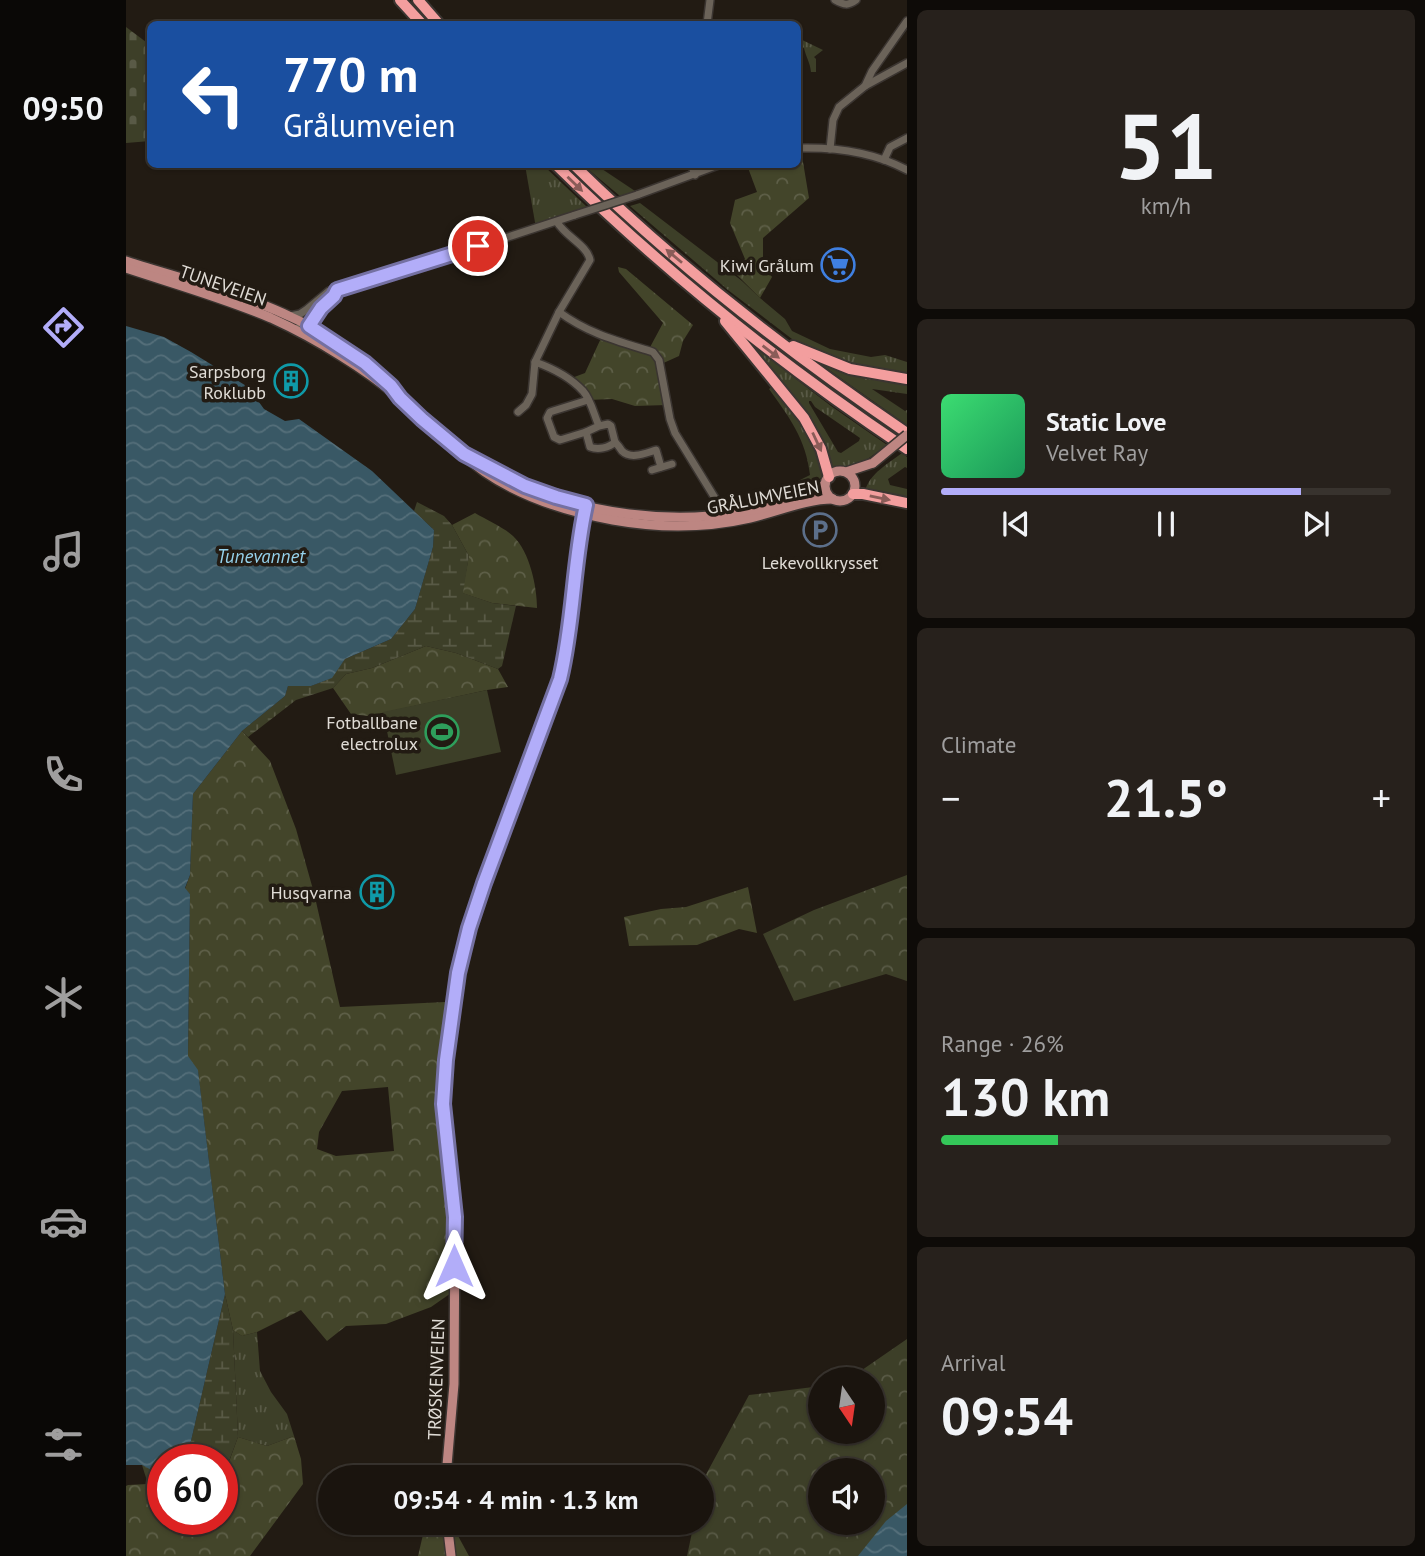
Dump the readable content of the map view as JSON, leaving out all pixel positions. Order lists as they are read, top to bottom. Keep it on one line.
{"streets":{"main road":["TUNEVEIEN","GRÅLUMVEIEN","TRØSKENVEIEN"]},"crossings":[["TUNEVEIEN","GRÅLUMVEIEN"],["GRÅLUMVEIEN","TRØSKENVEIEN"]],"water":["Tunevannet"],"places":{"supermarket":["Kiwi Grålum"],"building":["Sarpsborg Roklubb","Husqvarna"],"parking":["Lekevollkrysset"],"sports":["Fotballbane electrolux"]},"north":"bottom","page":{"tabs":"09:50","tile":[["51","km/h"],"Climate",["Range · 26%","130 km"],["Arrival","09:54"]],"turn":["770 m","Grålumveien"],"song":["Static Love","Velvet Ray"],"heat":["−","21.5°","+"],"limit":"60","trip":"09:54 · 4 min · 1.3 km"}}
